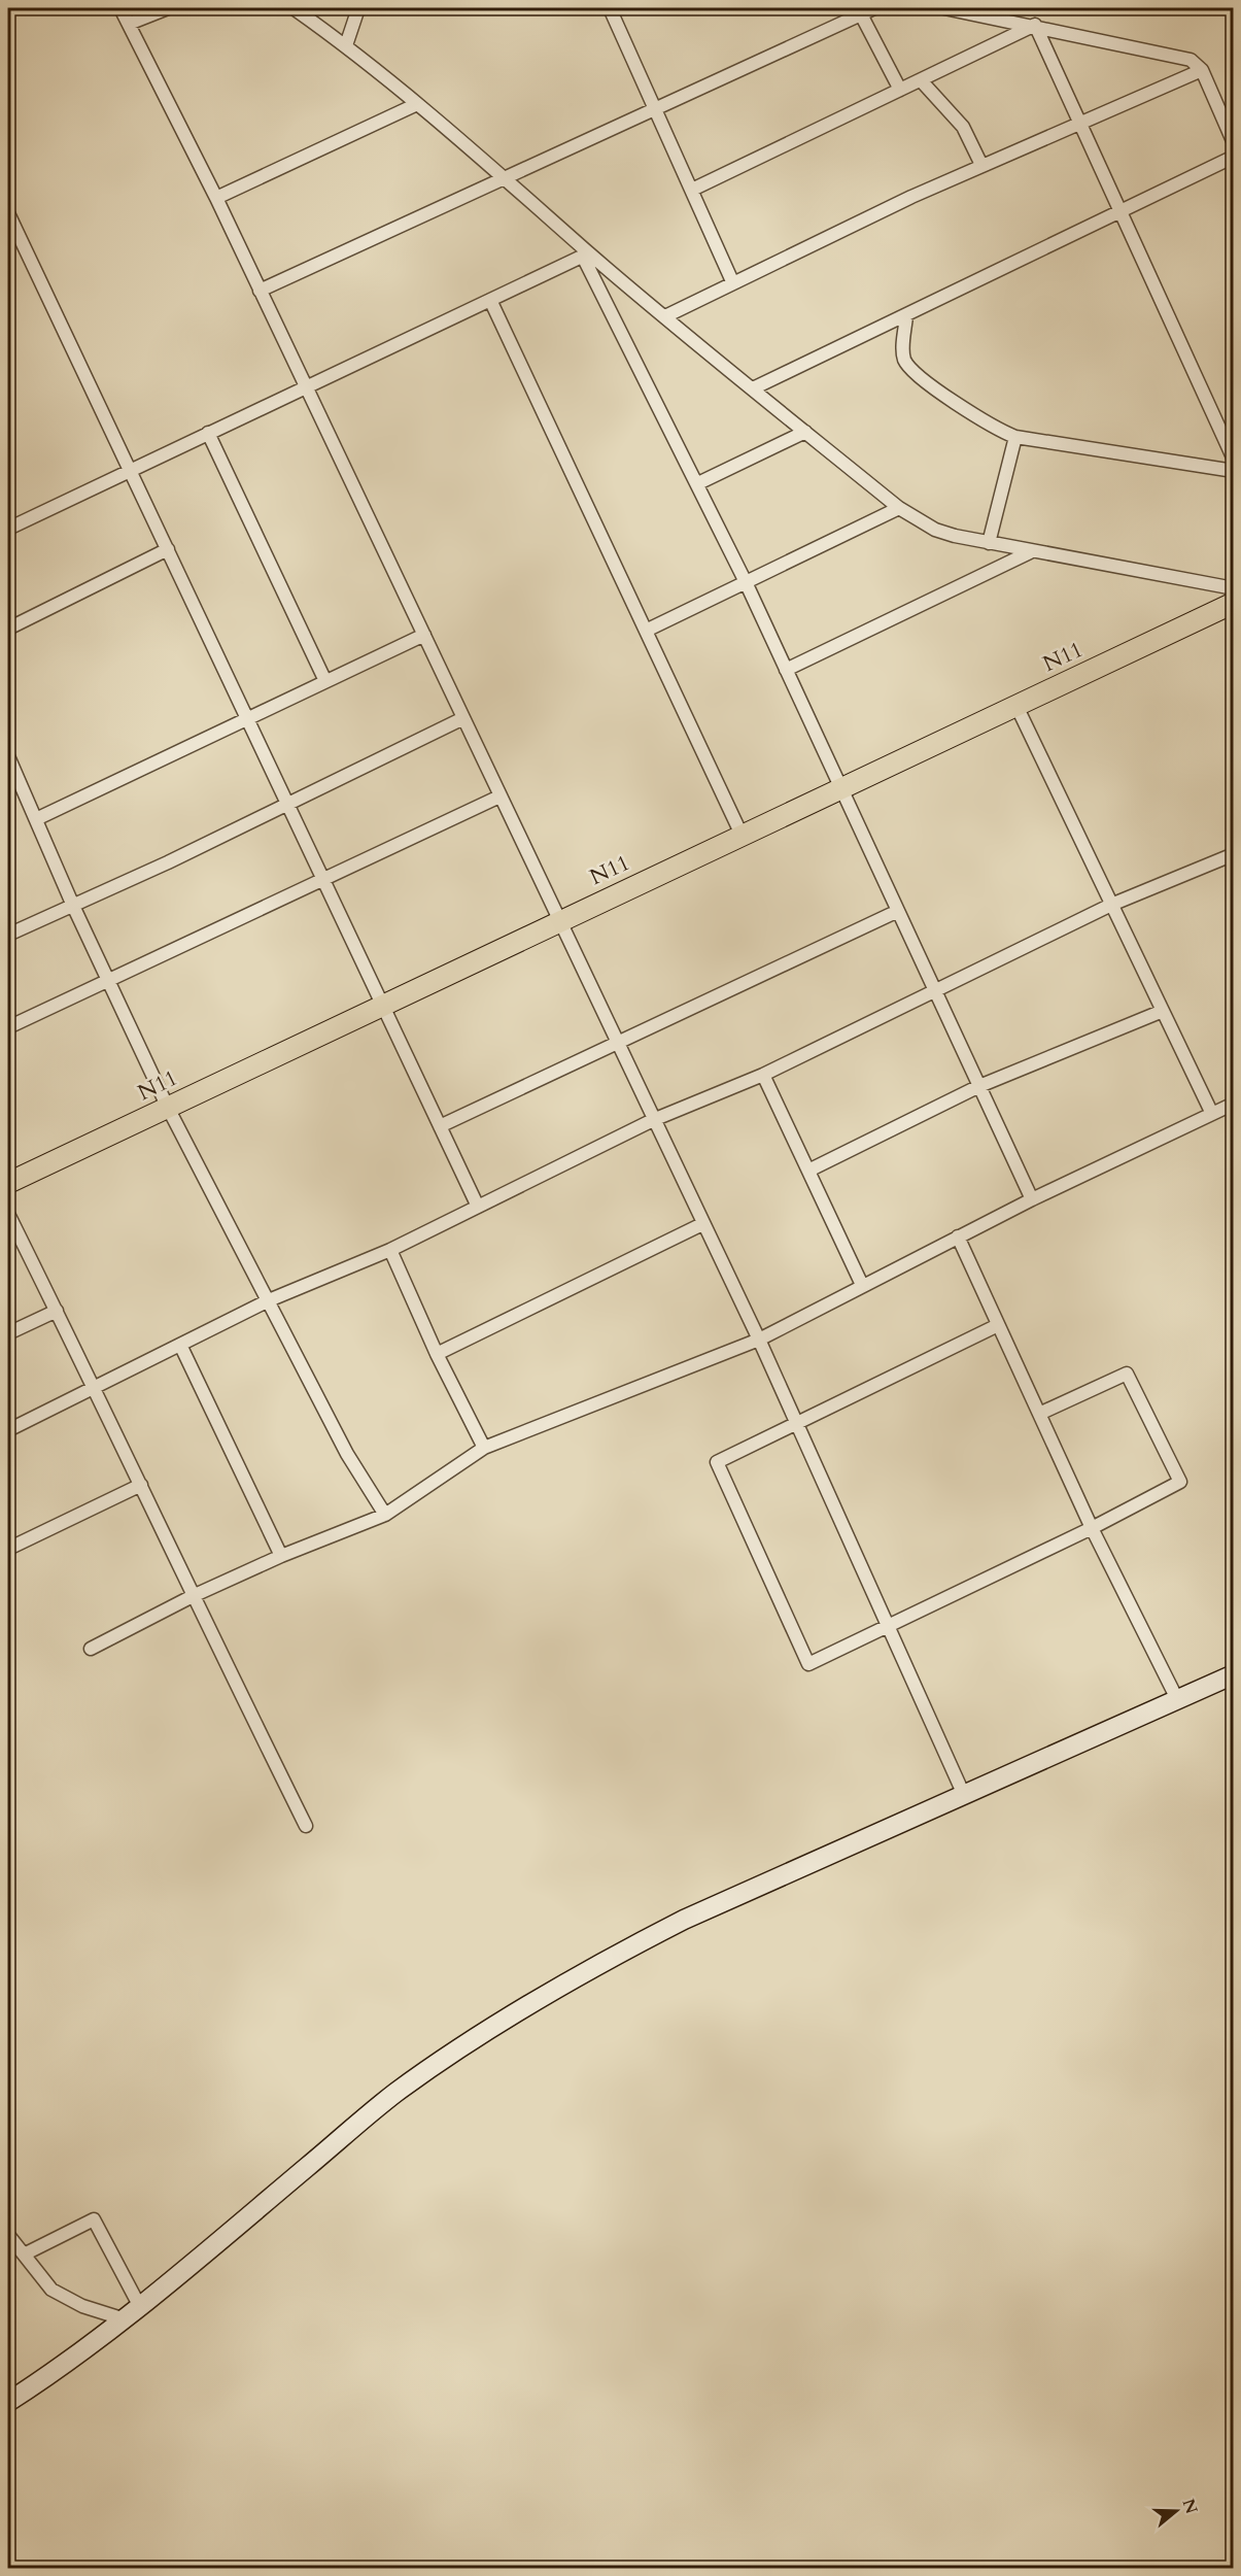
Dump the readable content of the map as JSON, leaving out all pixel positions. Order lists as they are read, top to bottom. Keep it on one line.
{"streets":{"main road":["N11"]},"north":"right"}
